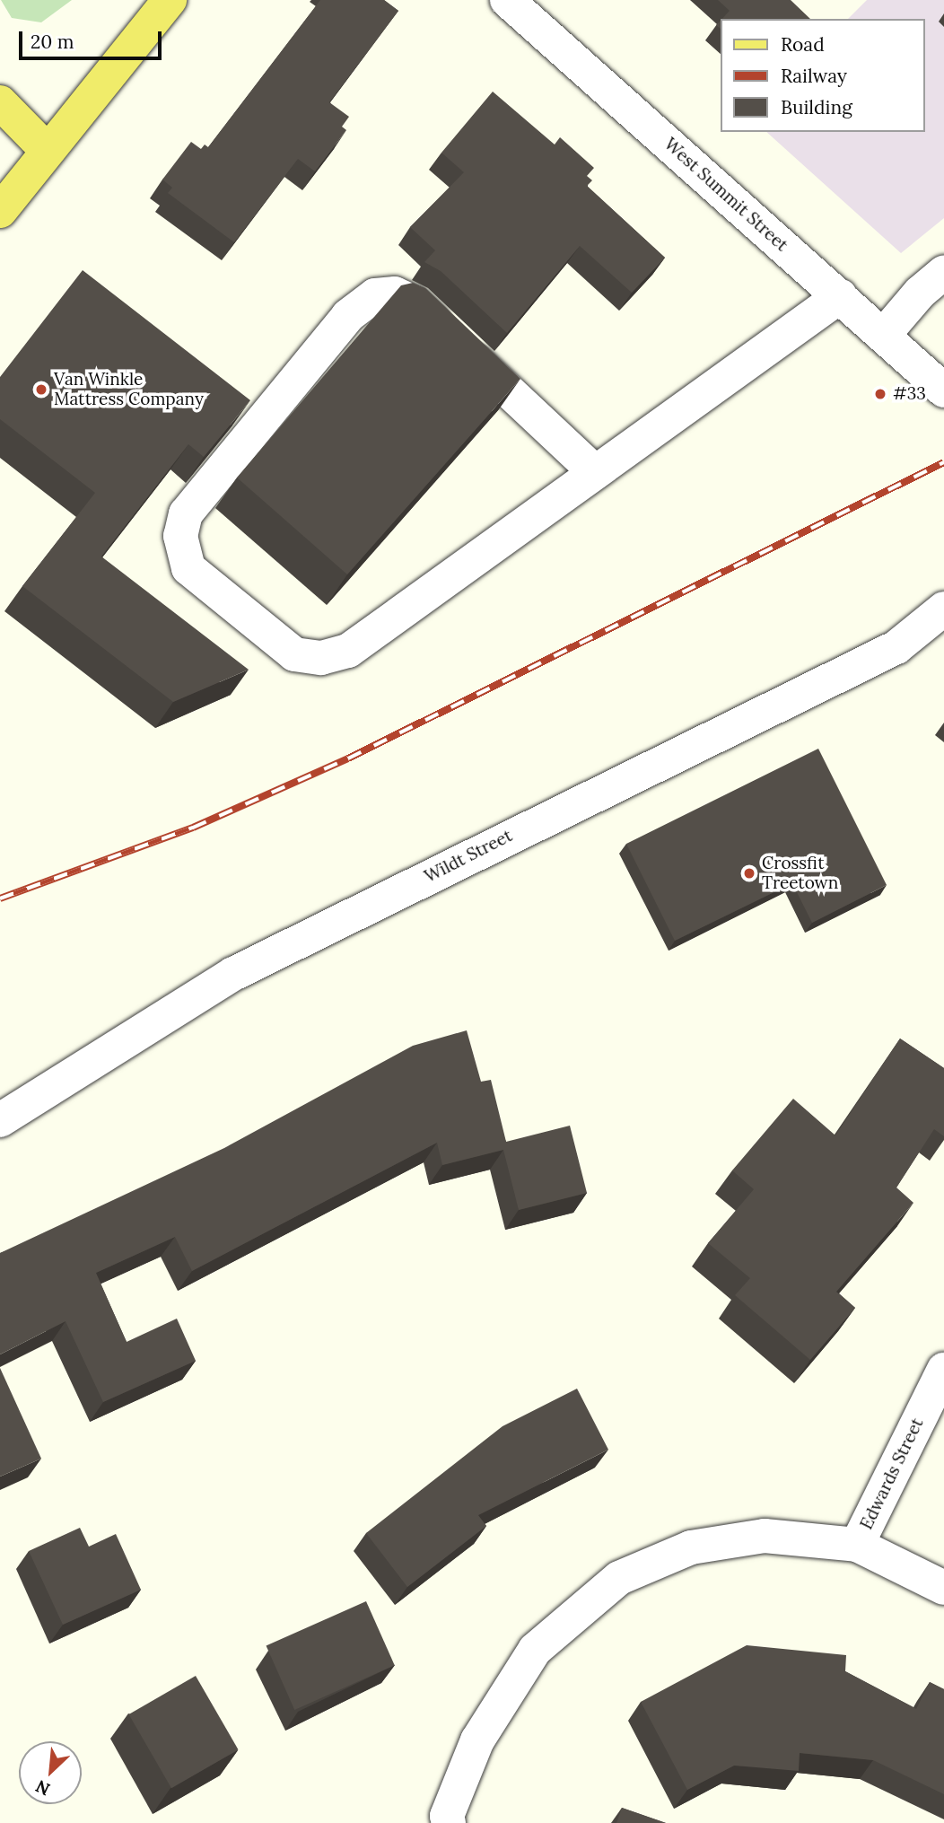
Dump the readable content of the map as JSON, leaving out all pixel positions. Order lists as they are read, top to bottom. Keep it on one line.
{"streets":{"street":["West Summit Street","Wildt Street","Edwards Street"]},"places":["Van Winkle Mattress Company","#33","Crossfit Treetown"],"legend":["Road","Railway","Building"],"scale_bar":"20 m","north":"bottom left"}
